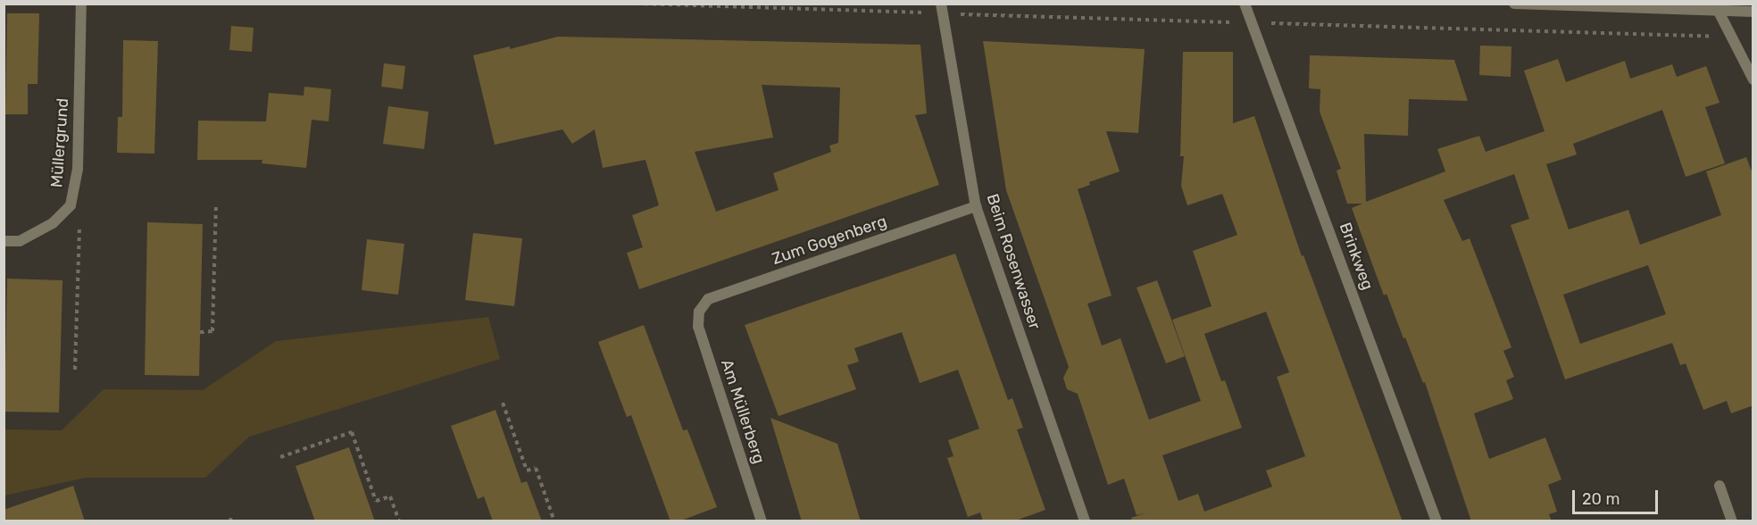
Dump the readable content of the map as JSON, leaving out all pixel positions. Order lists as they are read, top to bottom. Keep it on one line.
{"streets":{"street":["Müllergrund","Zum Gogenberg","Brinkweg","Beim Rosenwasser","Am Müllerberg"]},"crossings":[["Zum Gogenberg","Beim Rosenwasser"],["Zum Gogenberg","Am Müllerberg"]],"scale_bar":"20 m"}
